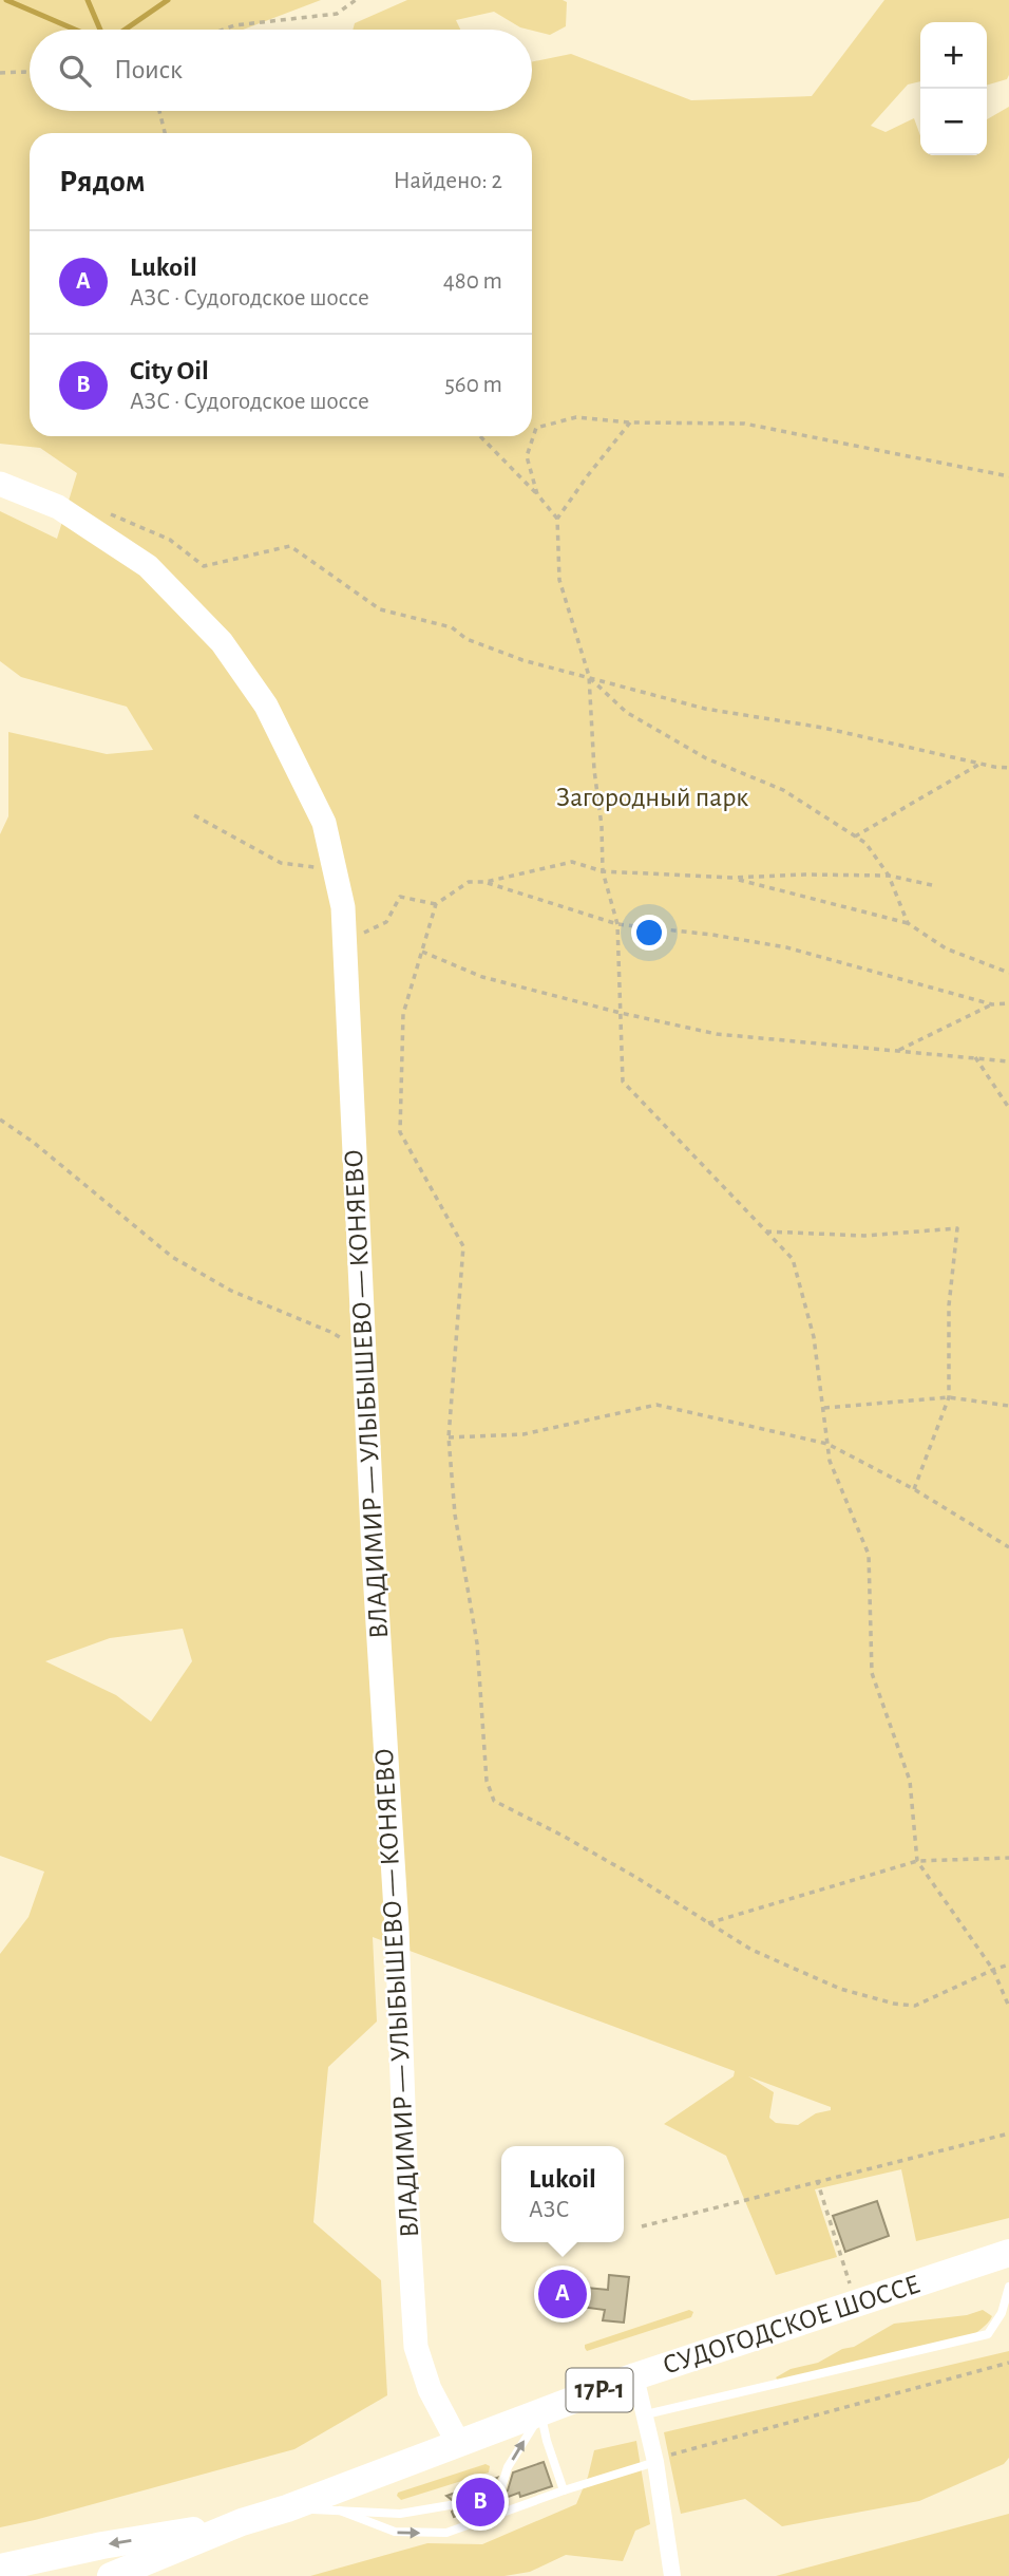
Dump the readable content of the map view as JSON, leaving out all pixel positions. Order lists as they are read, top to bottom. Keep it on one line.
{"streets":{"main road":["ВЛАДИМИР — УЛЫБЫШЕВО — КОНЯЕВО","СУДОГОДСКОЕ ШОССЕ","17Р-1"]},"crossings":[["ВЛАДИМИР — УЛЫБЫШЕВО — КОНЯЕВО","СУДОГОДСКОЕ ШОССЕ"]],"parks":["Загородный парк"],"page":{"map_buttons":["+","−"],"search":"Поиск","heading":["Рядом","Найдено: 2"],"list":[{"mark":"A","name":"Lukoil","note":"АЗС · Судогодское шоссе","value":"480 m"},{"mark":"B","name":"City Oil","note":"АЗС · Судогодское шоссе","value":"560 m"}],"popup":["Lukoil","АЗС"],"pins":["A","B"]}}
